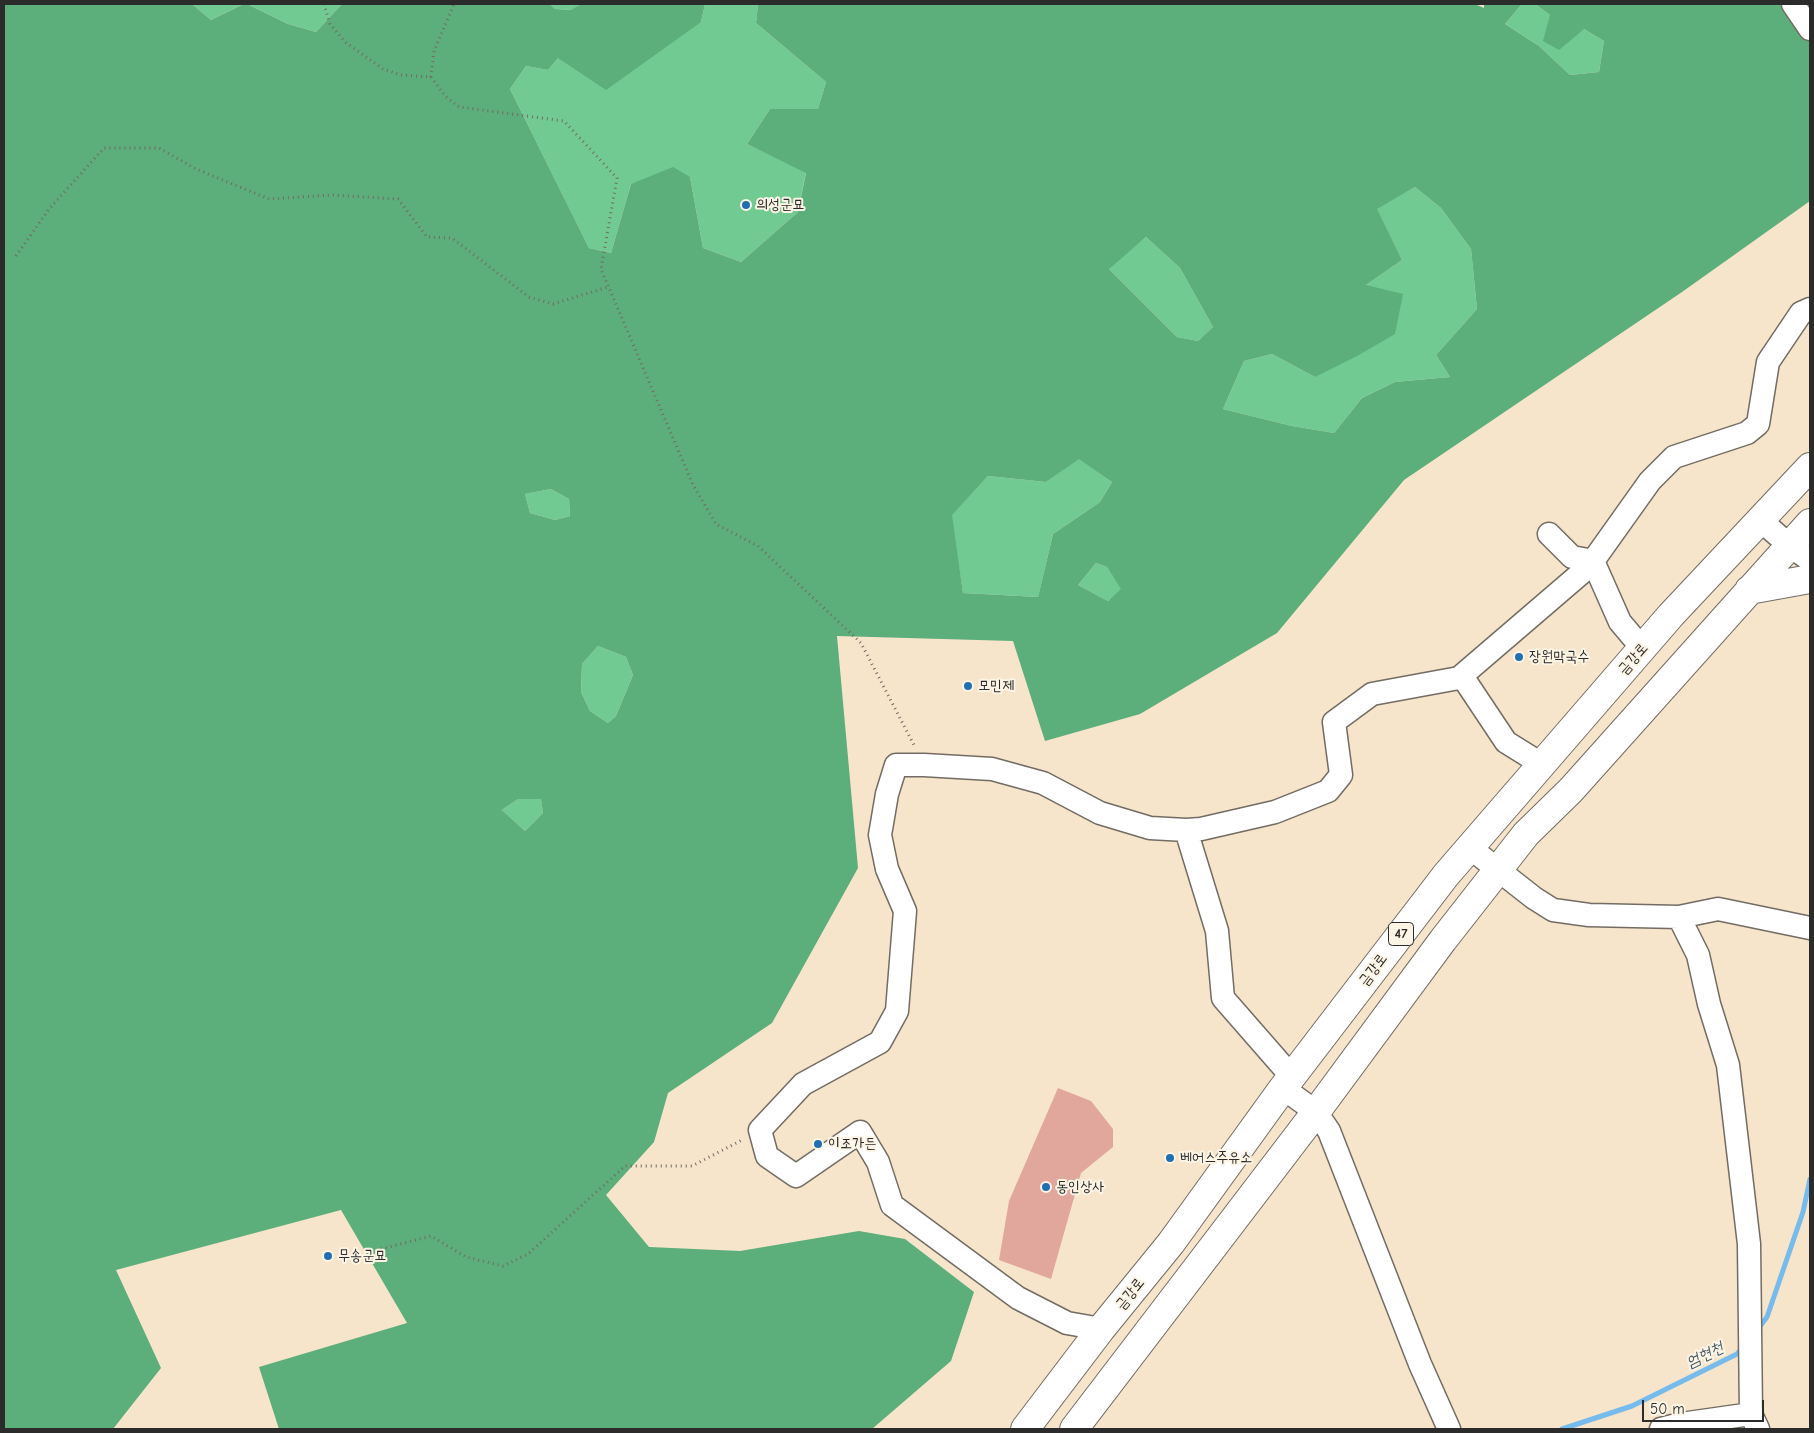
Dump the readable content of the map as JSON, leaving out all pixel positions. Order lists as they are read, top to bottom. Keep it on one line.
{"streets":{"main road":["금강로","47"]},"water":["엄현천"],"places":["의성군묘","장원막국수","모민제","이조가든","베어스주유소","동인상사","무송군묘"],"scale_bar":"50 m"}
